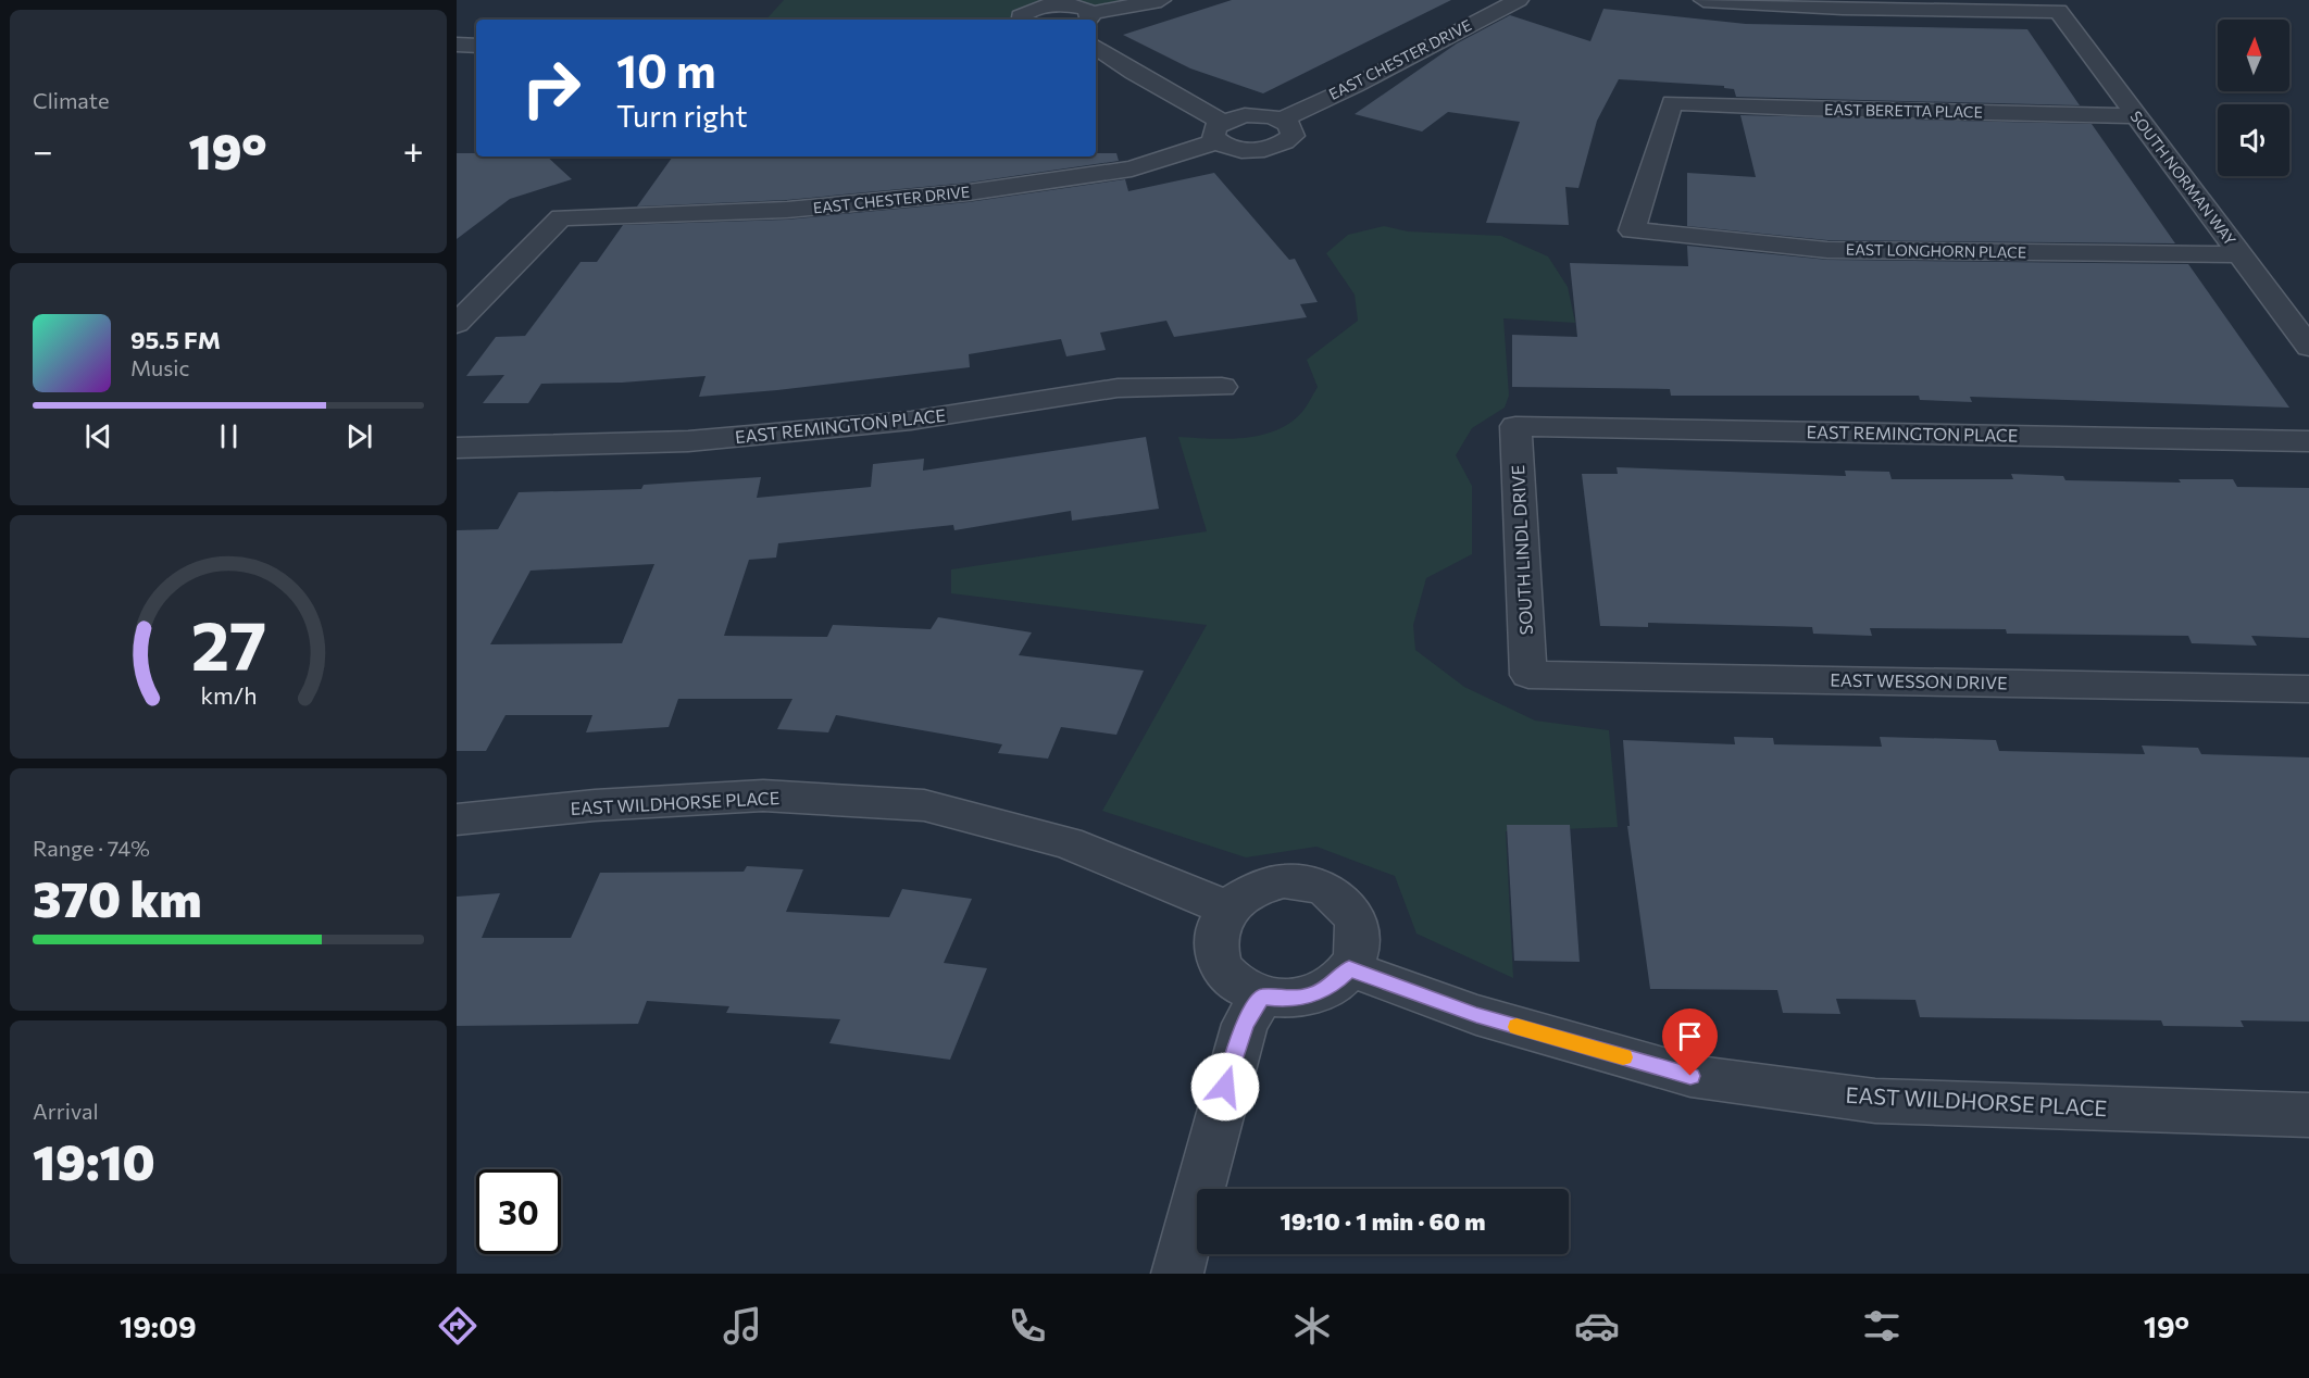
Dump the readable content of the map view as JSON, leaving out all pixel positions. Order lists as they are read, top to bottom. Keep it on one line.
{"streets":{"street":["EAST CHESTER DRIVE","EAST BERETTA PLACE","SOUTH NORMAN WAY","EAST LONGHORN PLACE","EAST REMINGTON PLACE","SOUTH LINDL DRIVE","EAST WESSON DRIVE","EAST WILDHORSE PLACE"]},"crossings":[["EAST BERETTA PLACE","SOUTH NORMAN WAY"],["EAST BERETTA PLACE","EAST LONGHORN PLACE"],["SOUTH NORMAN WAY","EAST LONGHORN PLACE"],["EAST REMINGTON PLACE","SOUTH LINDL DRIVE"],["SOUTH LINDL DRIVE","EAST WESSON DRIVE"]],"north":"top","page":{"tile":["Climate",["Range · 74%","370 km"],["Arrival","19:10"]],"turn":["10 m","Turn right"],"heat":["−","19°","+"],"song":["95.5 FM","Music"],"limit":"30","trip":"19:10 · 1 min · 60 m","tabs":["19:09","19°"],"gauge":["27","km/h"]}}
